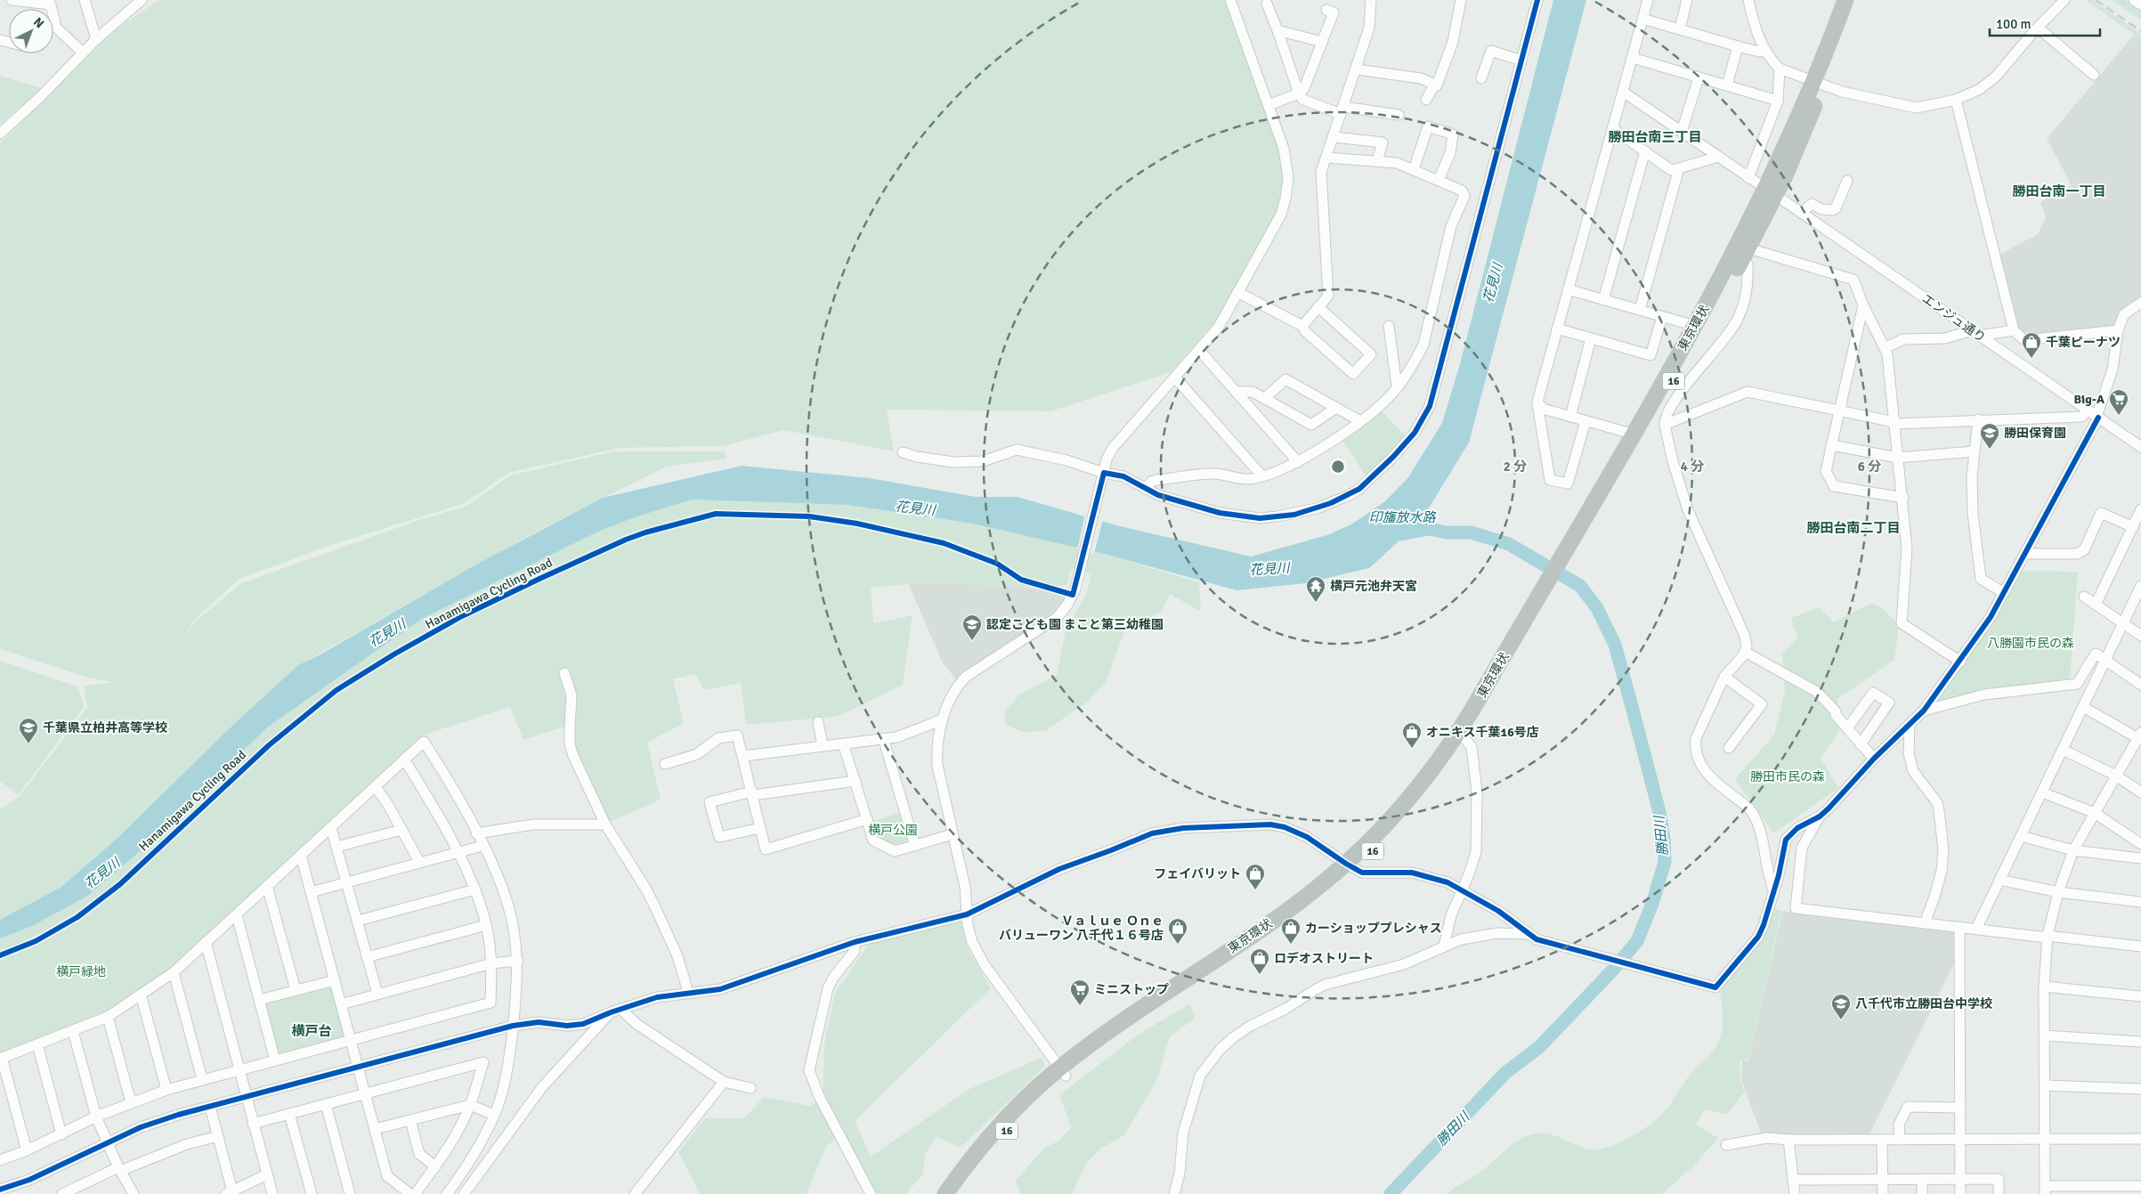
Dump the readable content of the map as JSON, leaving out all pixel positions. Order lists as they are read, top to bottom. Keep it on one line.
{"streets":{"highway":["東京環状","16"],"street":["エンジュ通り"],"cycle path":["Hanamigawa Cycling Road"]},"crossings":[["エンジュ通り","東京環状"]],"districts":["勝田台南三丁目","勝田台南一丁目","勝田台南二丁目","横戸台"],"water":["花見川","印旛放水路","勝田川"],"parks":["八勝園市民の森","勝田市民の森","横戸公園","横戸緑地"],"places":{"shop":["千葉ピーナツ","オニキス千葉16号店","フェイバリット","Ｖａｌｕｅ Ｏｎｅ バリューワン 八千代１６号店","カーショッププレシャス","ロデオストリート"],"supermarket":["Big-A","ミニストップ"],"school or university":["勝田保育園","認定こども園 まこと第三幼稚園","千葉県立柏井高等学校","八千代市立勝田台中学校"],"temple":["横戸元池弁天宮"]},"scale_bar":"100 m","north":"top right","rings":["2 分","4 分","6 分"]}
